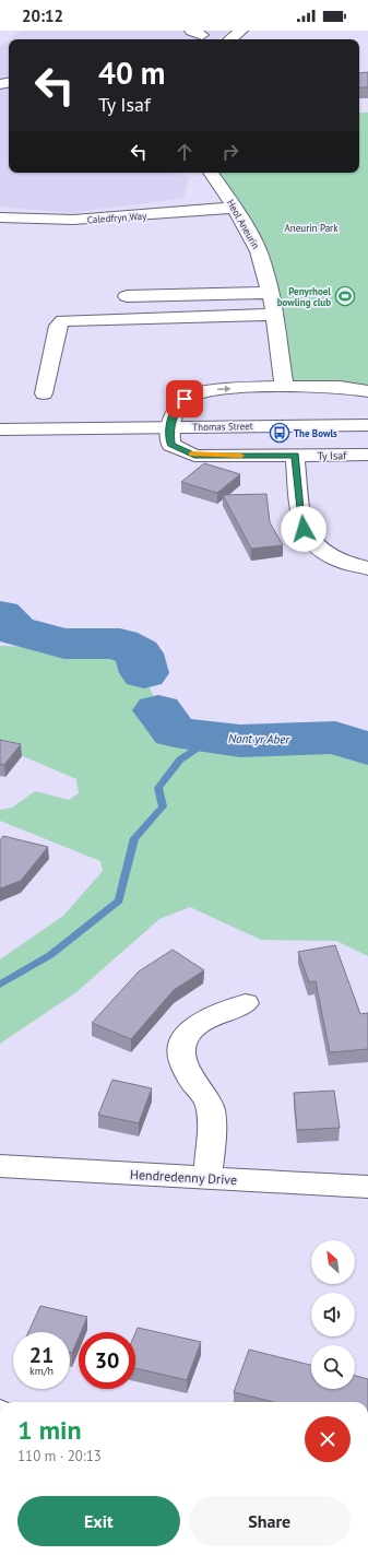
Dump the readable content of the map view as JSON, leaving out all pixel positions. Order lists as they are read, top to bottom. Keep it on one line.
{"streets":{"street":["Caledfryn Way","Heol Aneurin","Thomas Street","Ty Isaf","Hendredenny Drive"]},"crossings":[["Caledfryn Way","Heol Aneurin"],["Thomas Street","Ty Isaf"]],"water":["Nant yr Aber"],"parks":["Aneurin Park"],"places":{"sports":["Penyrhoel bowling club"],"bus stop":["The Bowls"]},"north":"top left","page":{"status":"20:12","turn":["40 m","Ty Isaf"],"speed":"21 km/h","limit":"30","heading":["1 min","110 m · 20:13"],"buttons":["Exit","Share"]}}
